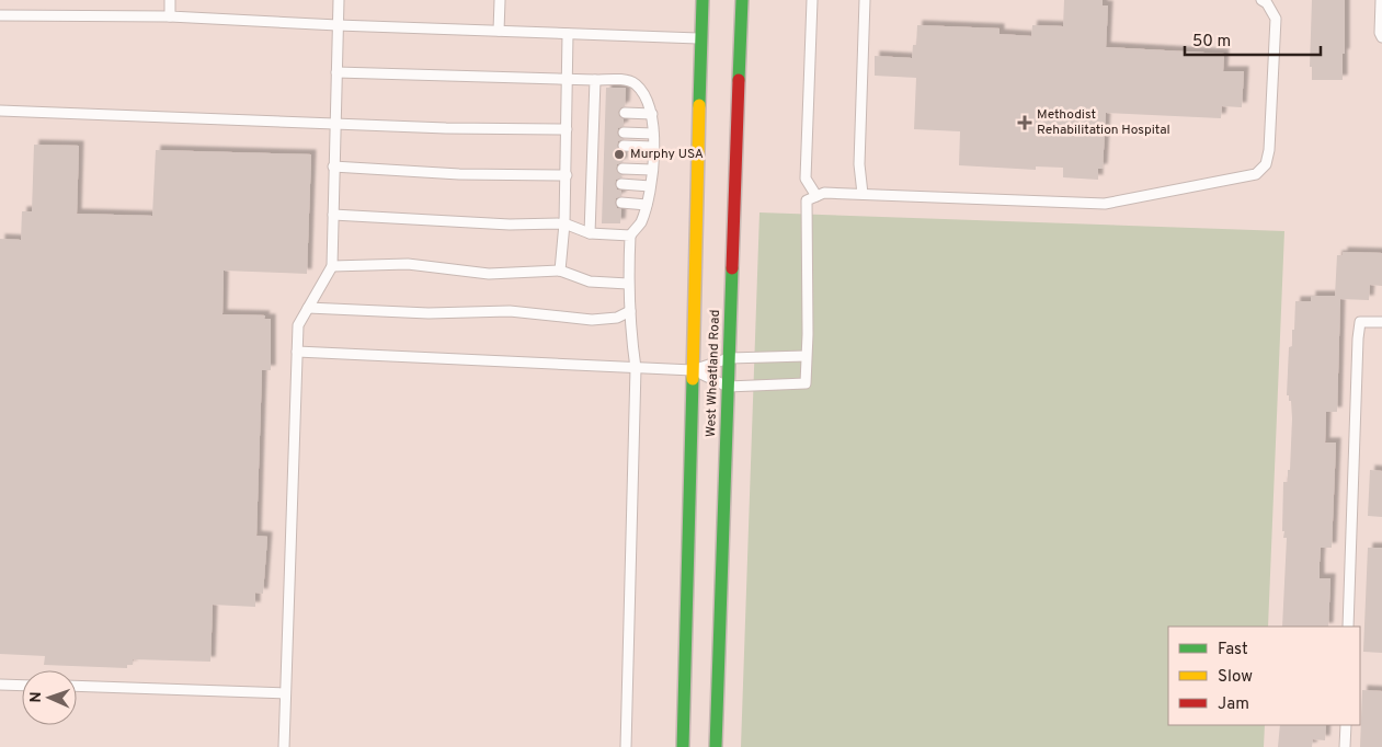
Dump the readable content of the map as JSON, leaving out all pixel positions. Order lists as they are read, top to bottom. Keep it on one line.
{"streets":{"main road":["West Wheatland Road"]},"places":{"health":["Methodist Rehabilitation Hospital"],"other":["Murphy USA"]},"legend":["Fast","Slow","Jam"],"scale_bar":"50 m","north":"left"}
